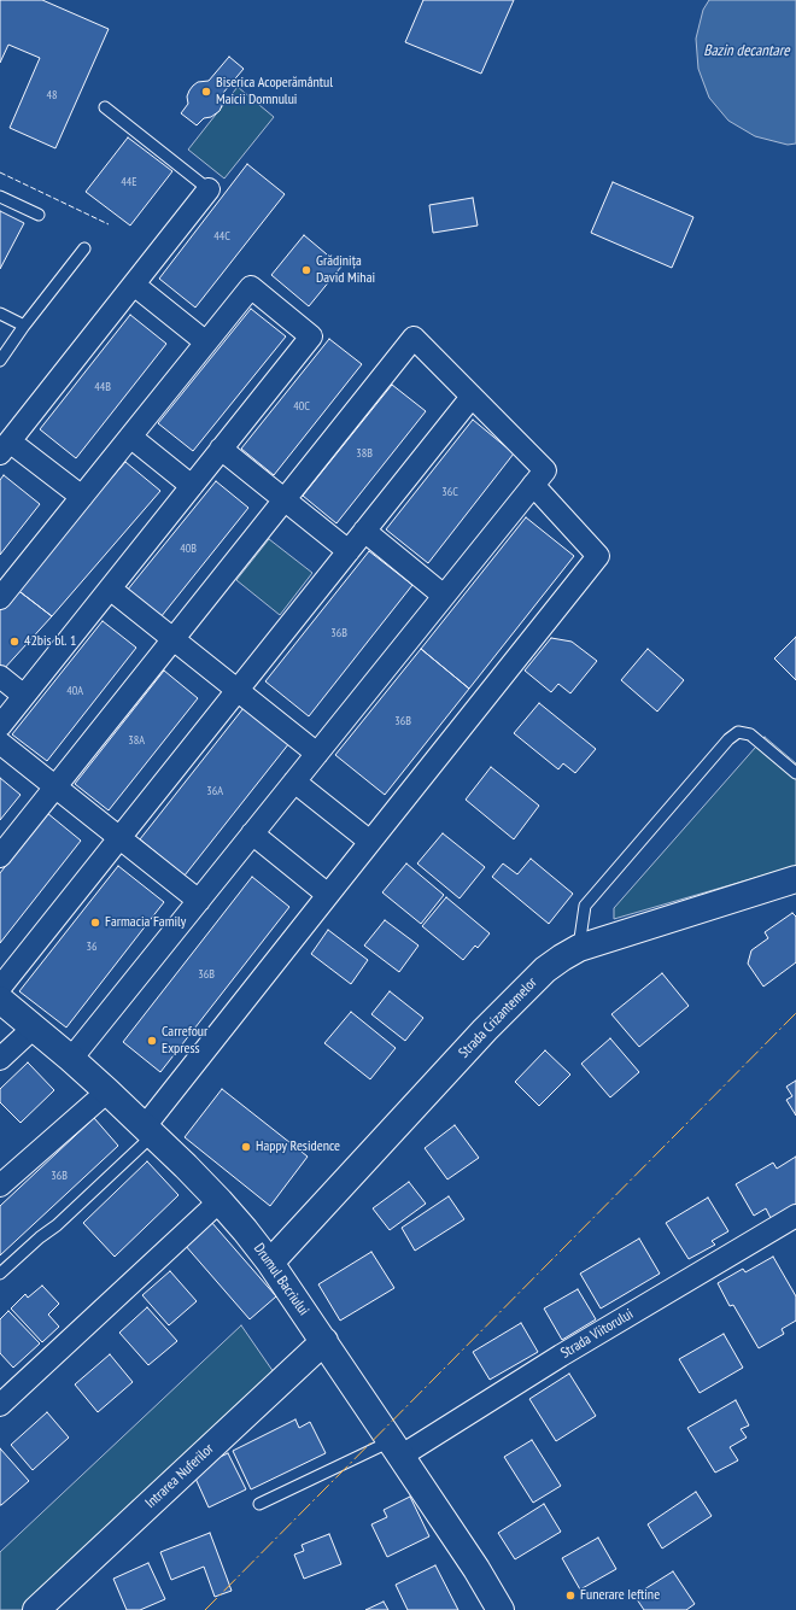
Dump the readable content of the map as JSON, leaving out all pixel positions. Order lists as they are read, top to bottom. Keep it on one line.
{"streets":{"street":["Strada Crizantemelor","Drumul Bacriului","Strada Viitorului","Intrarea Nuferilor"]},"crossings":[["Strada Crizantemelor","Drumul Bacriului"],["Drumul Bacriului","Strada Viitorului"],["Drumul Bacriului","Intrarea Nuferilor"]],"water":["Bazin decantare"],"places":["Biserica Acoperământul Maicii Domnului","Grădinița David Mihai","42bis bl. 1","Farmacia Family","Carrefour Express","Happy Residence","Funerare Ieftine"],"house_numbers":["48","44E","44C","44B","40C","38B","36C","40B","36B","40A","36B","38A","36A","36","36B","36B"]}
